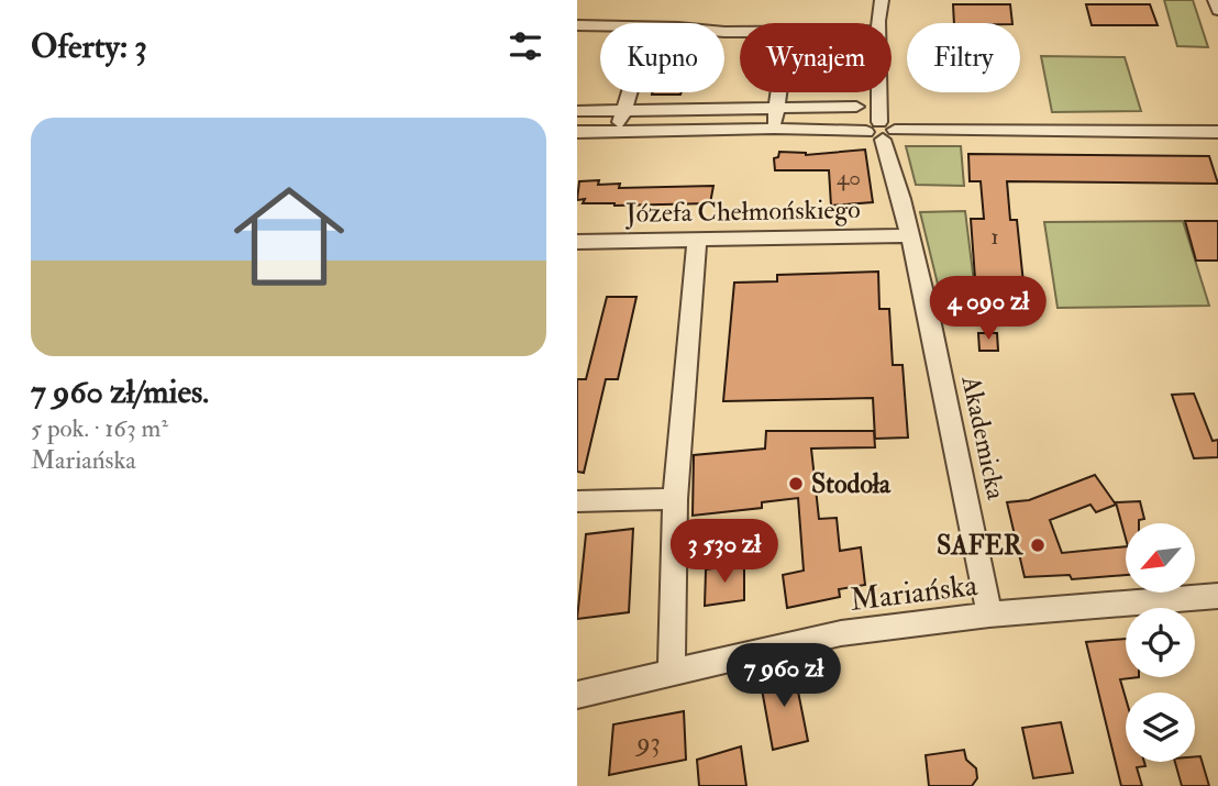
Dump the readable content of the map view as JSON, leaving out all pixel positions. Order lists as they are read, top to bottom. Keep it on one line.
{"streets":{"street":["Józefa Chełmońskiego","Akademicka","Mariańska"]},"crossings":[["Józefa Chełmońskiego","Akademicka"],["Akademicka","Mariańska"]],"places":["Stodoła","SAFER"],"house_numbers":["40","1","93"],"north":"bottom left","page":{"heading":"Oferty: 3","chip":["Kupno","Wynajem","Filtry"],"list":[{"name":"7 960 zł/mies.","note":"5 pok. · 163 m² · Mariańska"}],"price":["4 090 zł","3 530 zł","7 960 zł"]}}
